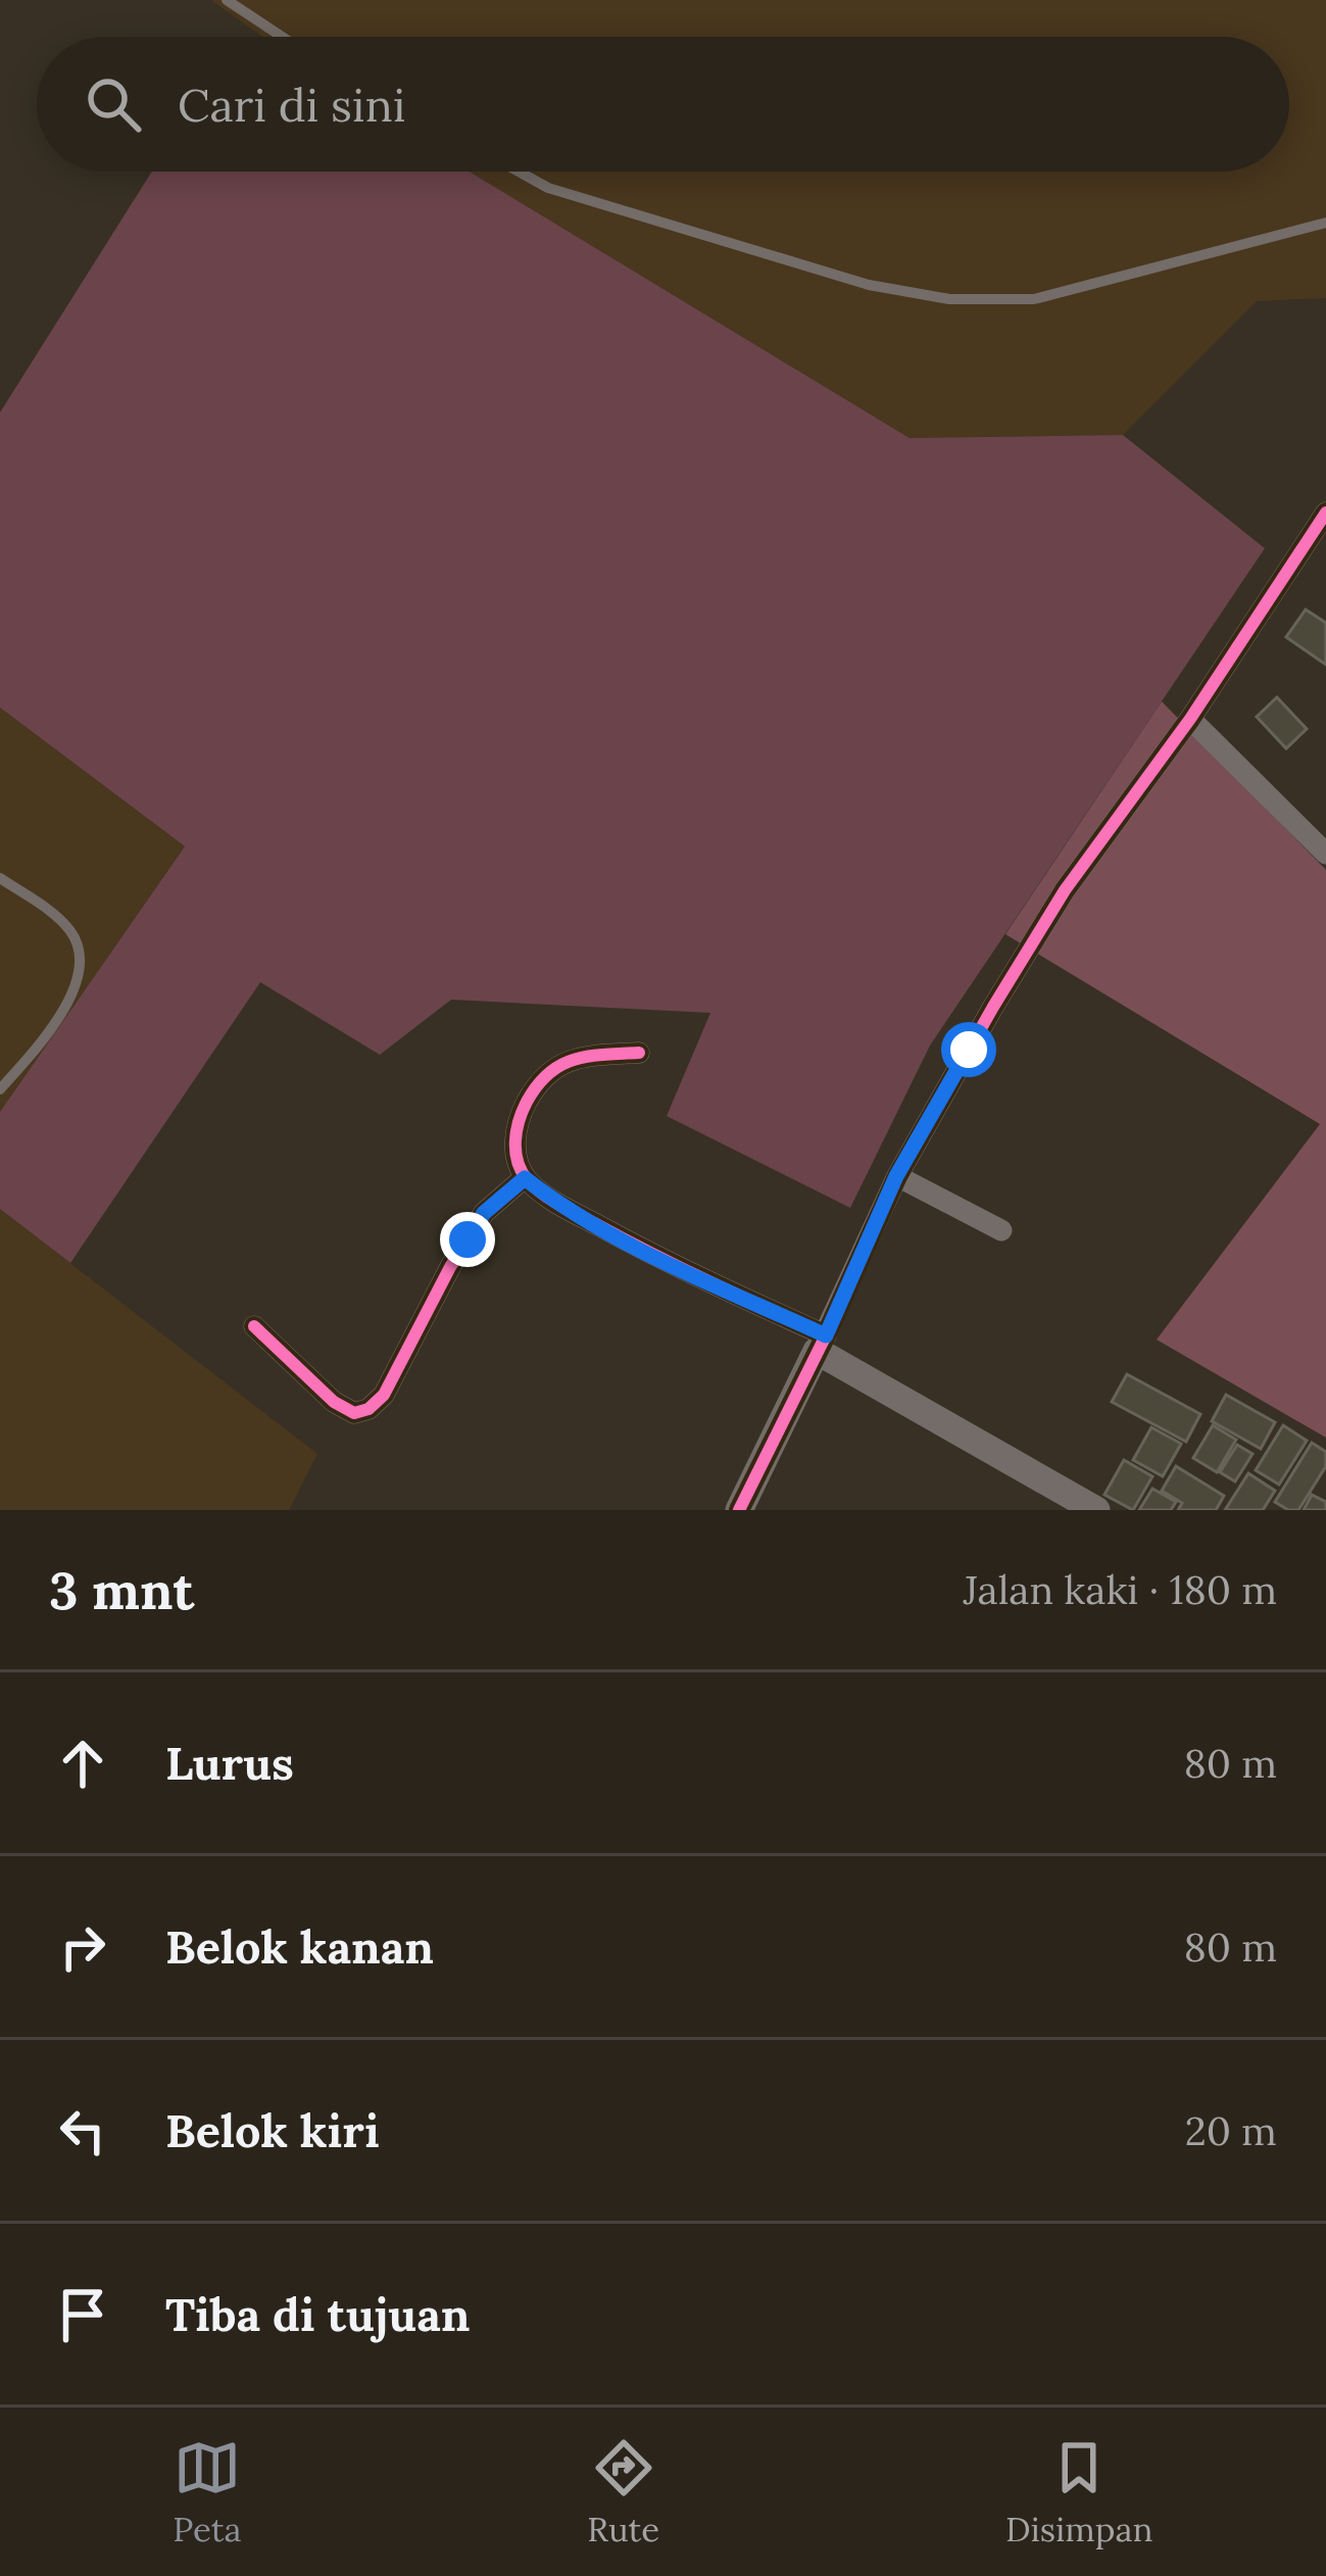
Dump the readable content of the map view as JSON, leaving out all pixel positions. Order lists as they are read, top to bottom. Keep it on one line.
{"page":{"search":"Cari di sini","heading":["3 mnt","Jalan kaki · 180 m"],"list":[["Lurus","80 m"],["Belok kanan","80 m"],["Belok kiri","20 m"],"Tiba di tujuan"],"nav":["Peta","Rute","Disimpan"]}}
